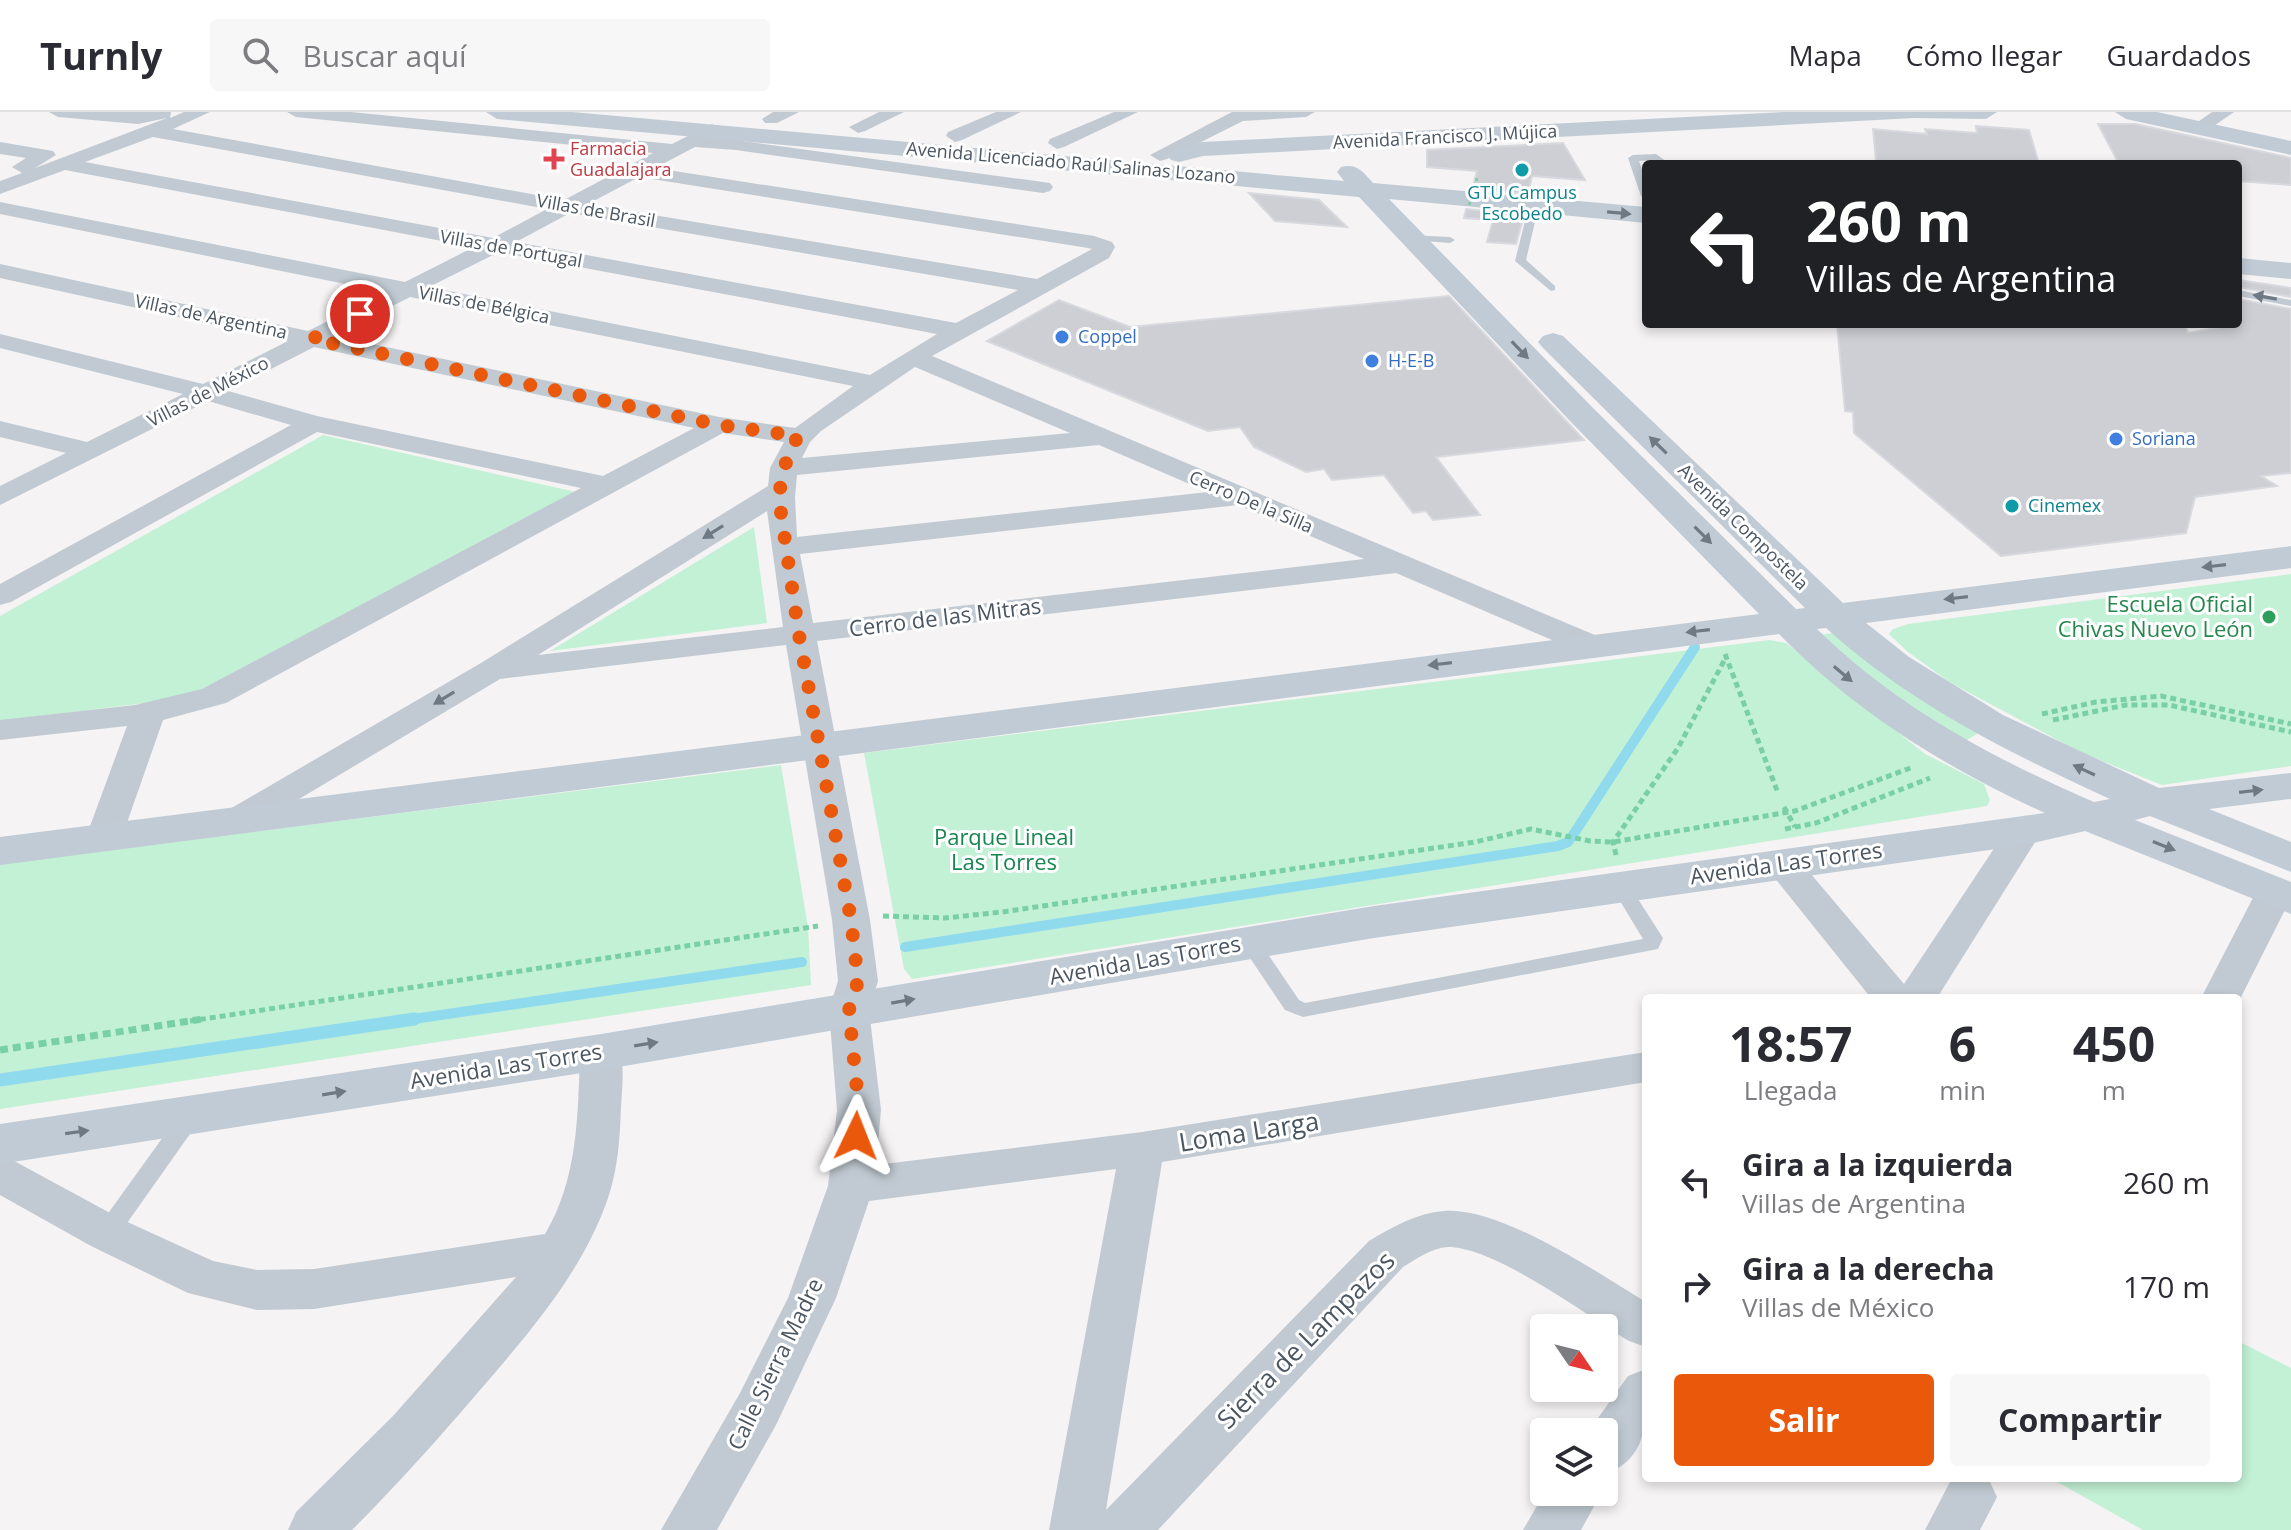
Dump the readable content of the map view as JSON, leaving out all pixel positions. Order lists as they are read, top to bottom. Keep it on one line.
{"streets":{"street":["Avenida Francisco J. Mújica","Avenida Licenciado Raúl Salinas Lozano","Villas de Brasil","Villas de Portugal","Villas de Bélgica","Villas de Argentina","Villas de México","Cerro De la Silla","Avenida Compostela","Cerro de las Mitras","Avenida Las Torres","Loma Larga","Sierra de Lampazos","Calle Sierra Madre"]},"crossings":[["Avenida Francisco J. Mújica","Avenida Licenciado Raúl Salinas Lozano"],["Avenida Licenciado Raúl Salinas Lozano","Villas de México"],["Avenida Licenciado Raúl Salinas Lozano","Avenida Compostela"],["Villas de Brasil","Villas de México"],["Villas de Portugal","Villas de México"],["Villas de Bélgica","Villas de México"],["Villas de Argentina","Villas de México"],["Villas de Argentina","Calle Sierra Madre"],["Cerro De la Silla","Cerro de las Mitras"],["Avenida Compostela","Avenida Las Torres"],["Cerro de las Mitras","Calle Sierra Madre"],["Avenida Las Torres","Calle Sierra Madre"],["Loma Larga","Calle Sierra Madre"]],"parks":["Parque Lineal Las Torres"],"places":{"health":["Farmacia Guadalajara"],"other":["GTU Campus Escobedo","Coppel","H-E-B","Soriana","Cinemex","Escuela Oficial Chivas Nuevo León"]},"north":"bottom right","page":{"header":"Turnly","search":"Buscar aquí","nav":["Mapa","Cómo llegar","Guardados"],"turn":["260 m","Villas de Argentina"],"eta":["18:57","Llegada","6","min","450","m"],"list":[{"name":"Gira a la izquierda","note":"Villas de Argentina","value":"260 m"},{"name":"Gira a la derecha","note":"Villas de México","value":"170 m"}],"buttons":["Salir","Compartir"]}}
